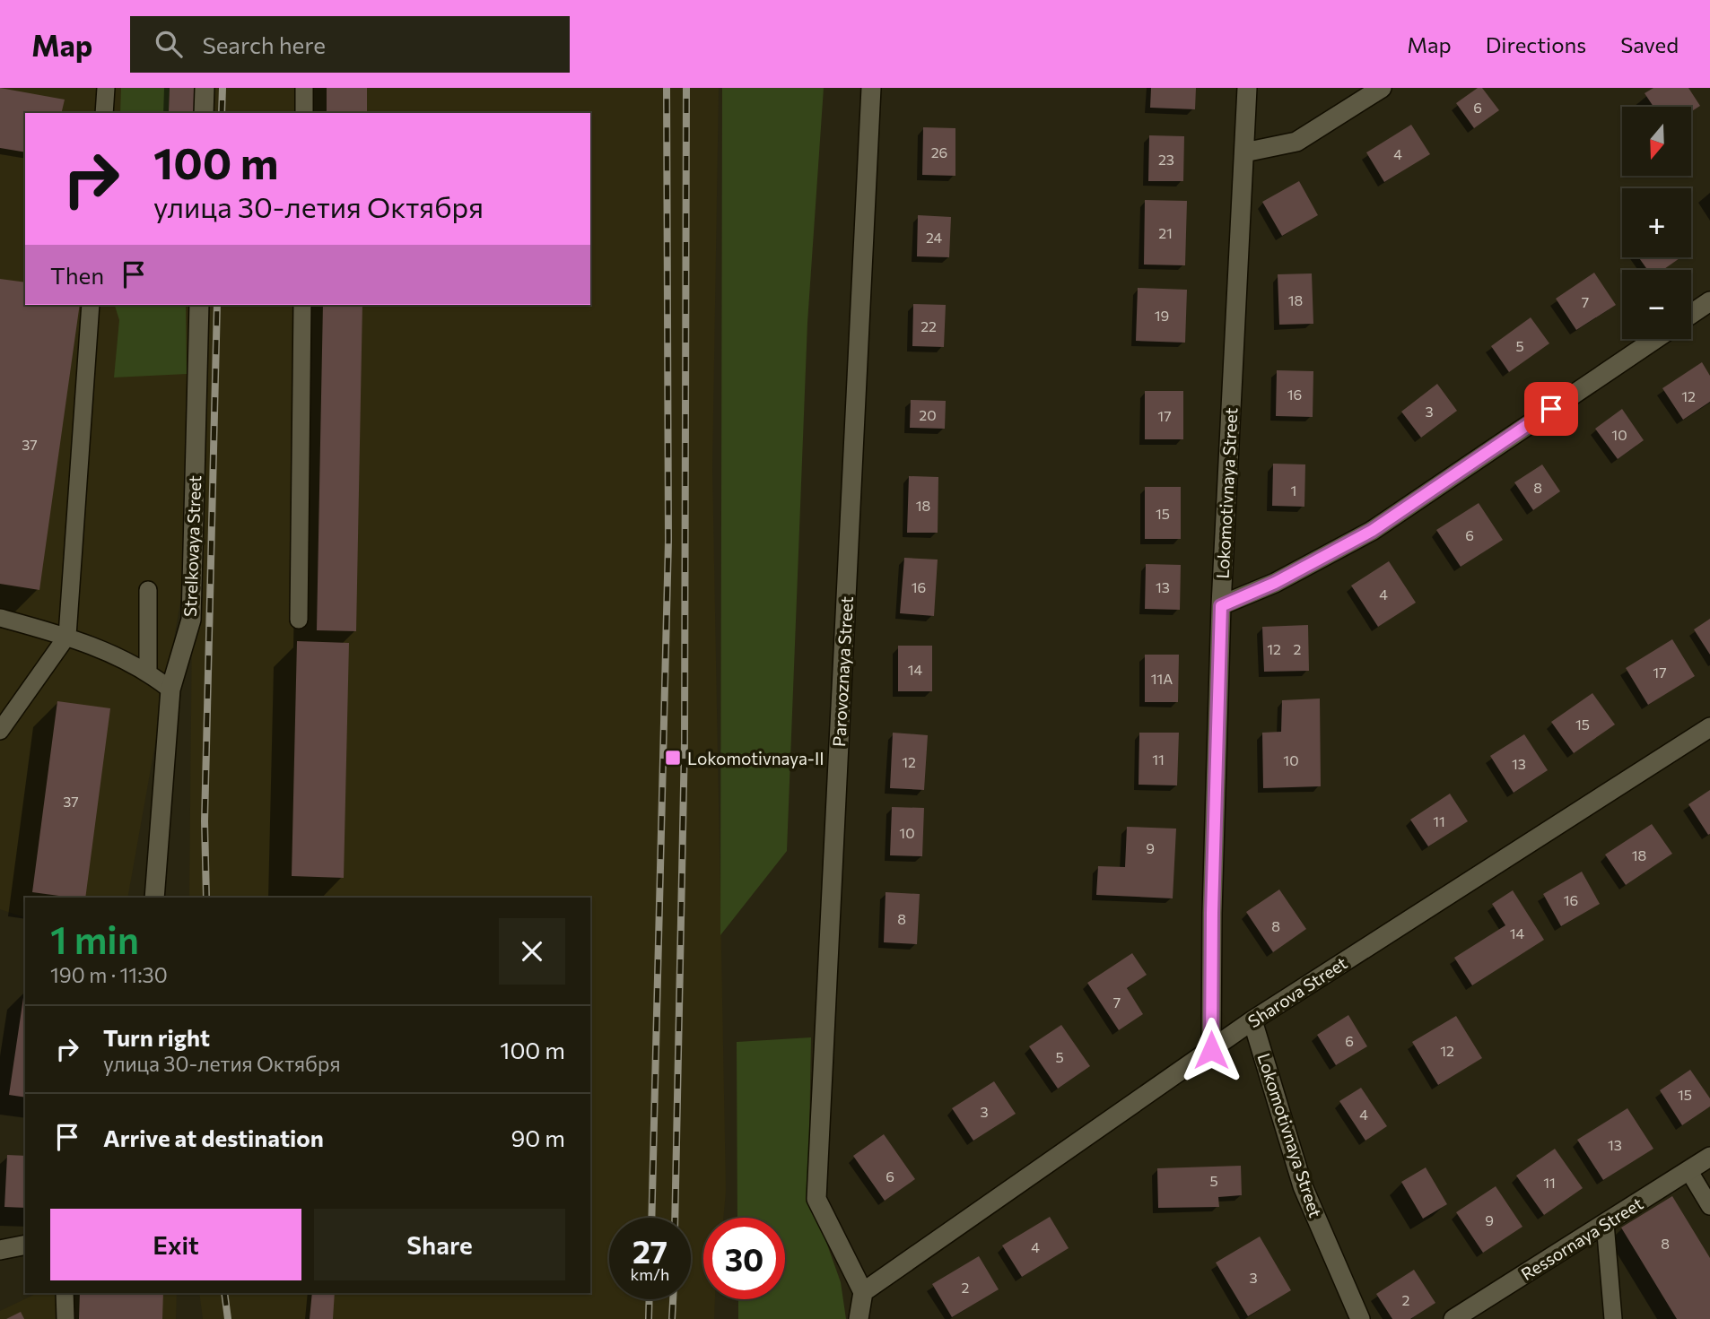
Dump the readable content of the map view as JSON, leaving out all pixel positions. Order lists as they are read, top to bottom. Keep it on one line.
{"streets":{"street":["Lokomotivnaya Street","Strelkovaya Street","Parovoznaya Street","Sharova Street","Ressornaya Street"]},"crossings":[["Lokomotivnaya Street","Sharova Street"],["Parovoznaya Street","Sharova Street"]],"places":{"transit":["Lokomotivnaya-II"]},"house_numbers":["6","26","4","23","21","24","18","7","19","22","5","16","12","3","20","17","10","37","8","1","18","15","6","16","13","4","12","2","14","17","11А","15","11","10","12","13","37","11","10","9","18","16","8","8","14","7","6","12","5","15","3","4","13","6","5","11","9","8","4","3","2","2"],"north":"bottom","page":{"header":"Map","search":"Search here","nav":["Map","Directions","Saved"],"map_buttons":["+","−"],"turn":["100 m","улица 30-летия Октября"],"then":"Then","heading":["1 min","190 m · 11:30"],"list":[{"name":"Turn right","note":"улица 30-летия Октября","value":"100 m"},{"name":"Arrive at destination","value":"90 m"}],"buttons":["Exit","Share"],"speed":"27 km/h","limit":"30"}}
